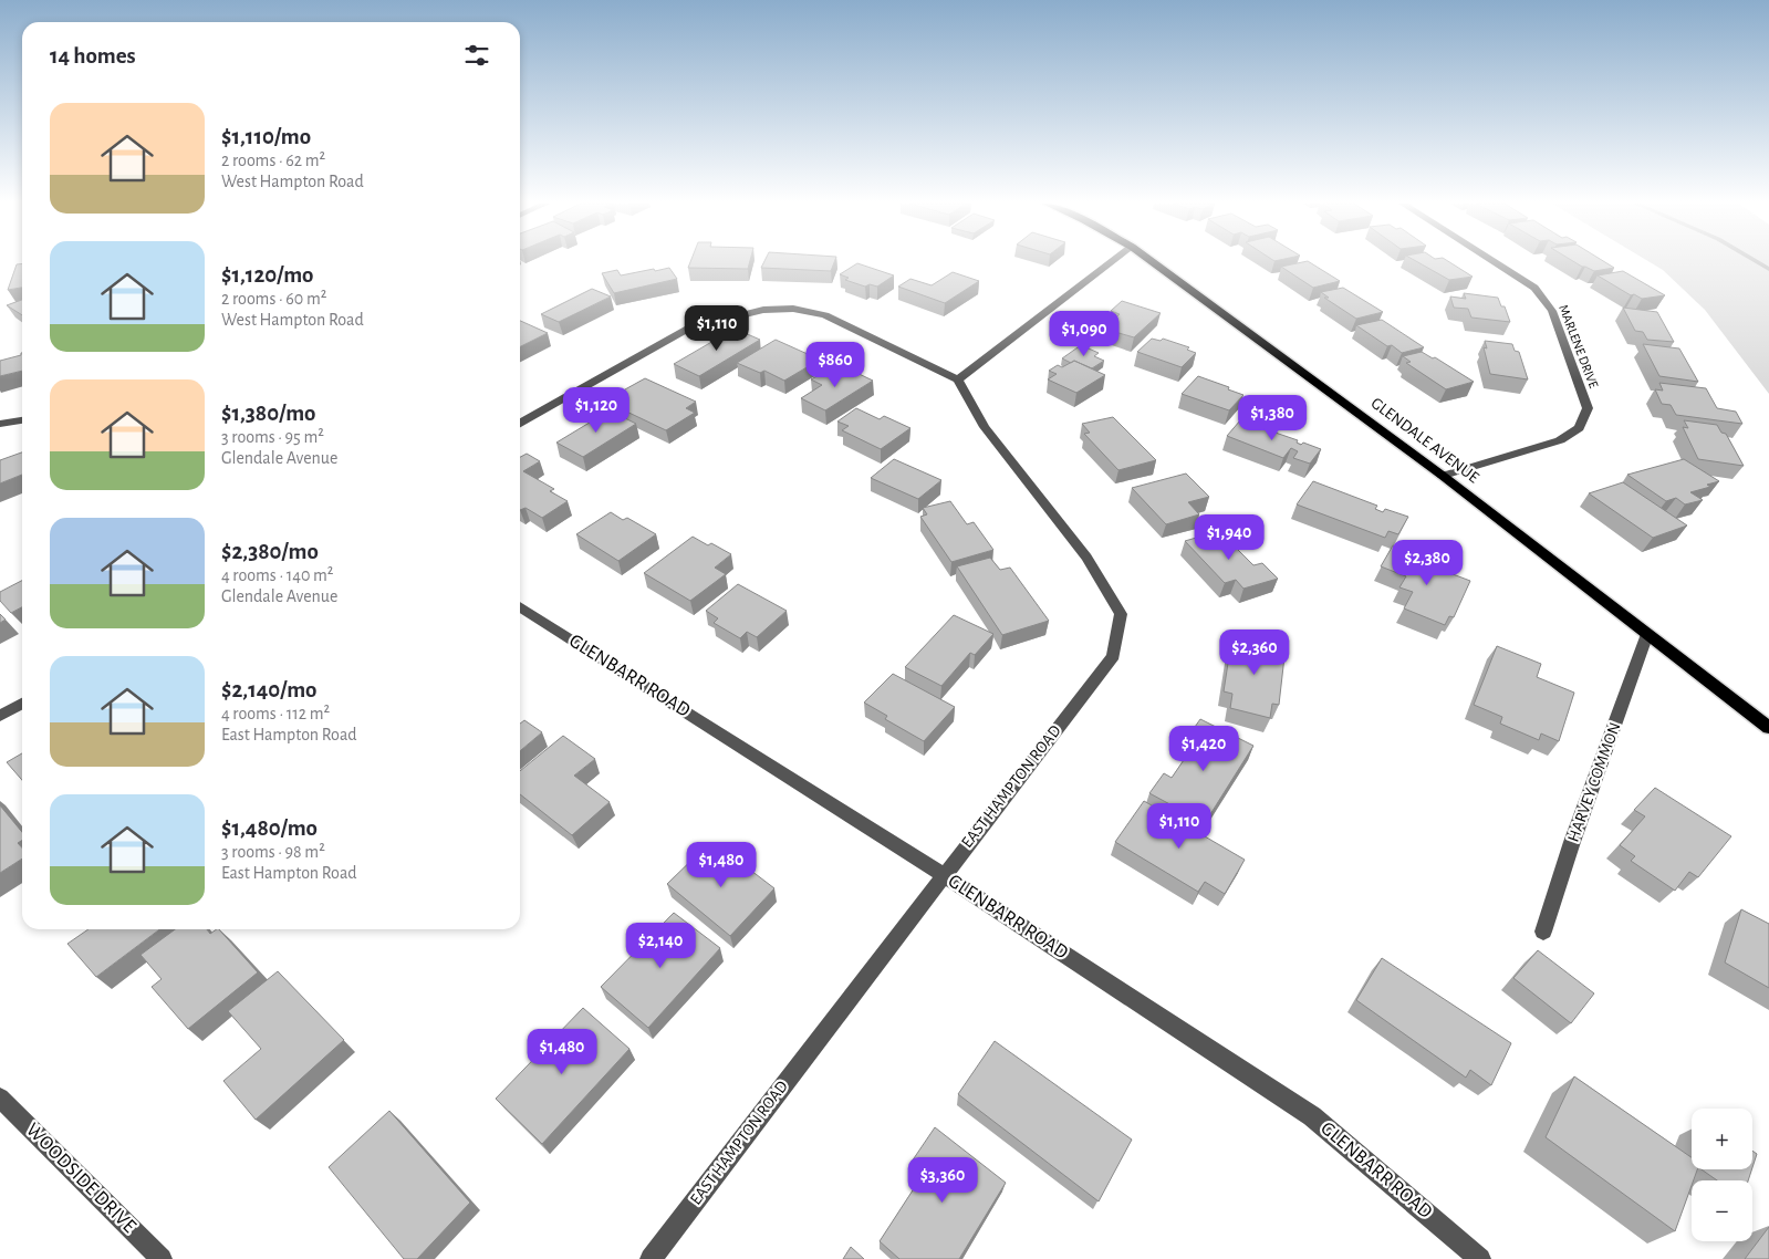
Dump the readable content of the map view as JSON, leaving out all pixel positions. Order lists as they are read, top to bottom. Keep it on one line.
{"streets":{"main road":["GLENDALE AVENUE"],"street":["MARLENE DRIVE","GLENBARR ROAD","HARVEY COMMON","EAST HAMPTON ROAD","WOODSIDE DRIVE"]},"crossings":[["MARLENE DRIVE","GLENDALE AVENUE"],["GLENDALE AVENUE","HARVEY COMMON"],["GLENBARR ROAD","EAST HAMPTON ROAD"]],"page":{"heading":"14 homes","list":[{"name":"$1,110/mo","note":"2 rooms · 62 m² · West Hampton Road"},{"name":"$1,120/mo","note":"2 rooms · 60 m² · West Hampton Road"},{"name":"$1,380/mo","note":"3 rooms · 95 m² · Glendale Avenue"},{"name":"$2,380/mo","note":"4 rooms · 140 m² · Glendale Avenue"},{"name":"$2,140/mo","note":"4 rooms · 112 m² · East Hampton Road"},{"name":"$1,480/mo","note":"3 rooms · 98 m² · East Hampton Road"}],"price":["$1,110","$1,090","$860","$1,120","$1,380","$1,940","$2,380","$2,360","$1,420","$1,110","$1,480","$2,140","$1,480","$3,360"],"map_buttons":["+","−"]}}
